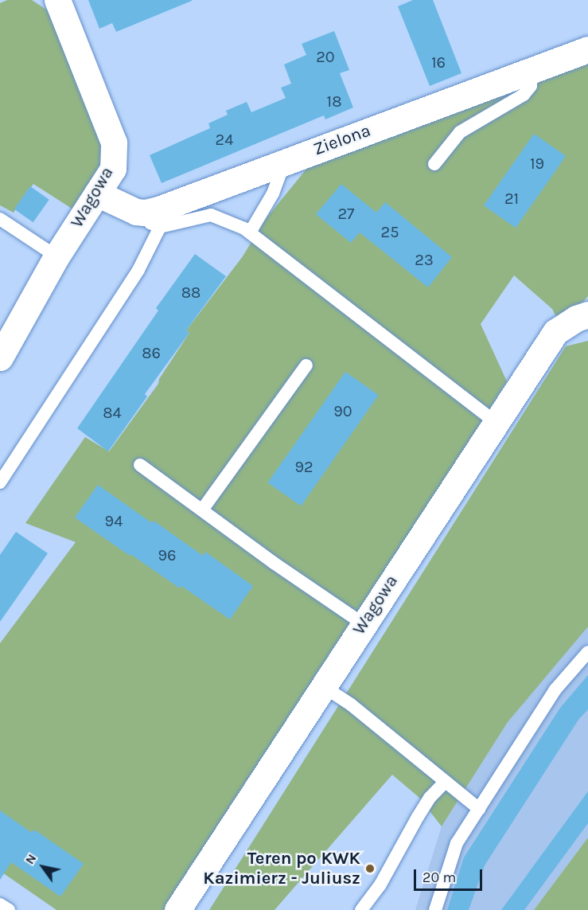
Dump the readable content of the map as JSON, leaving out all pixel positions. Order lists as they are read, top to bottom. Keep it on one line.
{"streets":{"street":["Zielona","Wagowa"]},"places":["Teren po KWK Kazimierz - Juliusz"],"house_numbers":["20","16","18","24","19","21","27","25","23","88","86","90","84","92","94","96"],"scale_bar":"20 m","north":"top left"}
